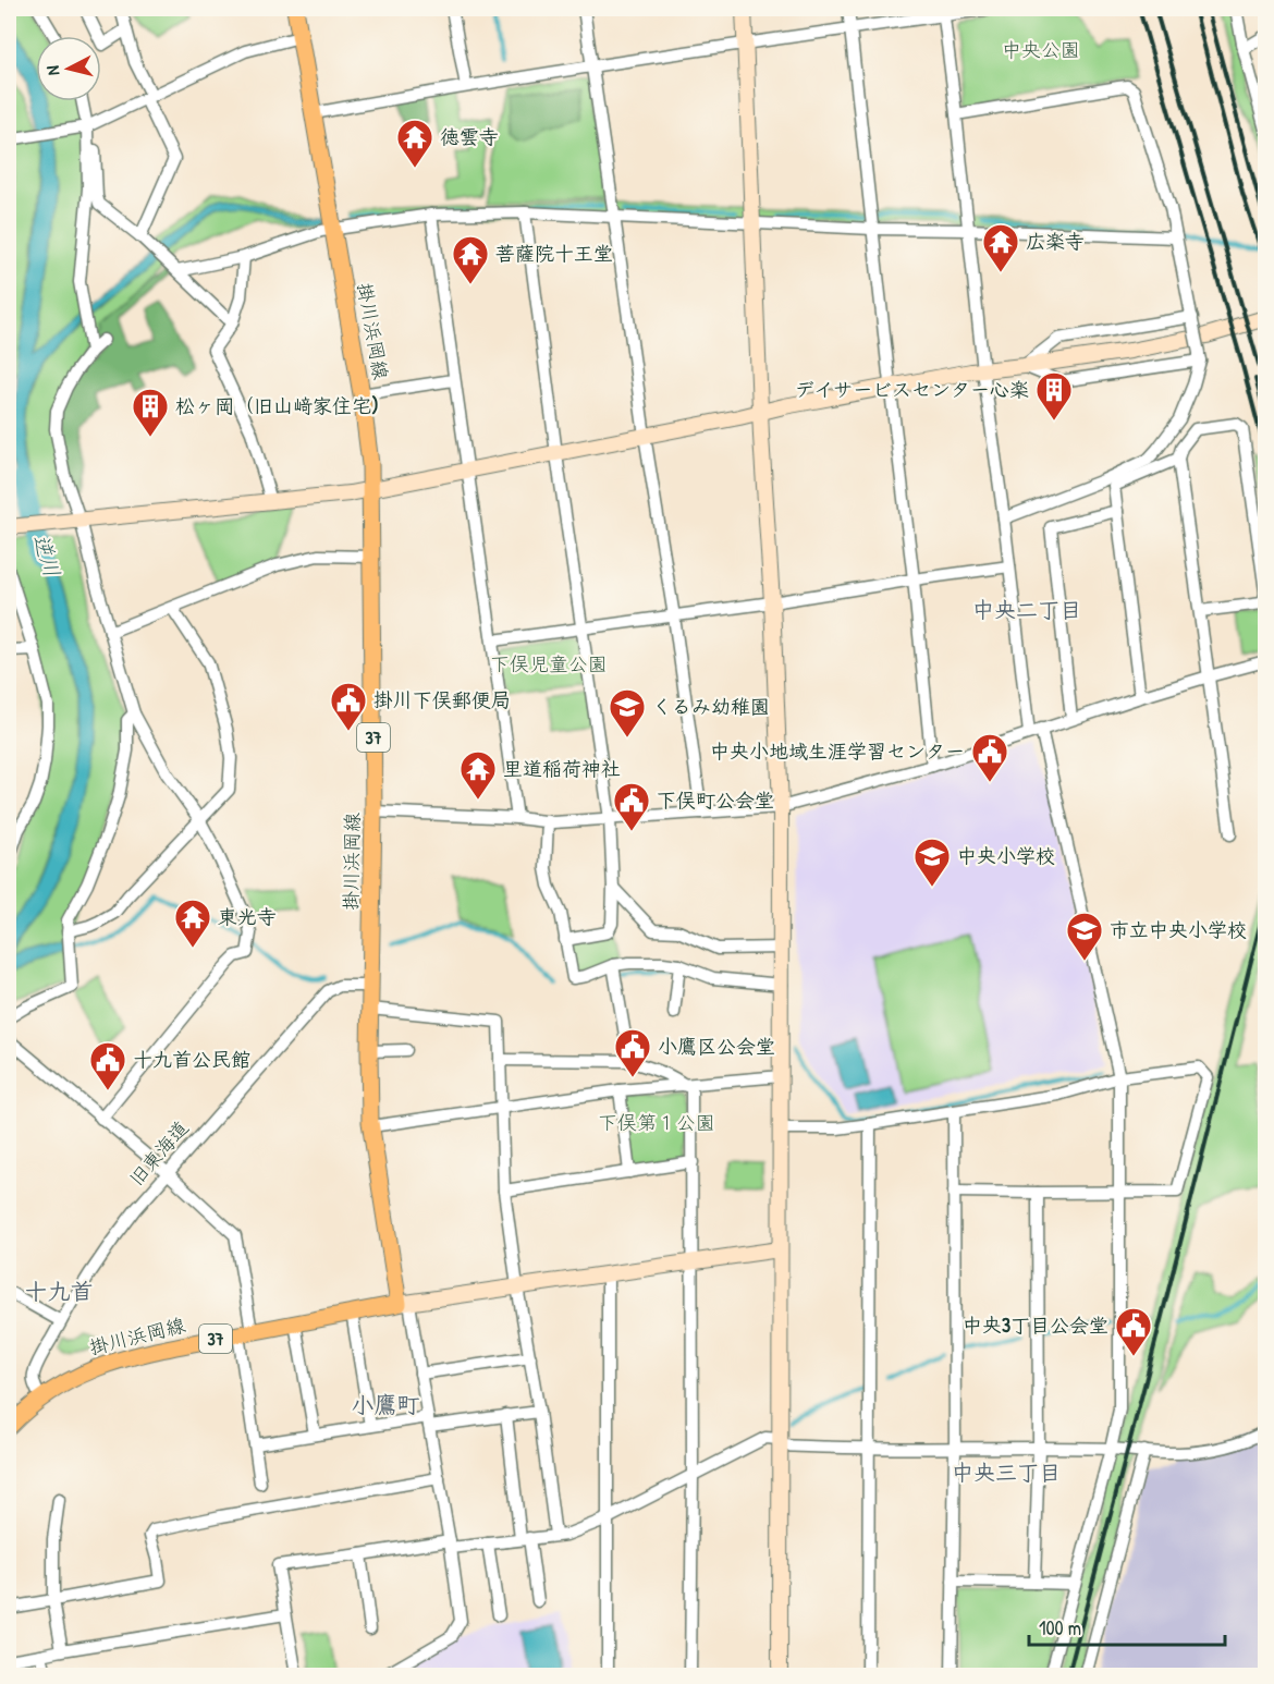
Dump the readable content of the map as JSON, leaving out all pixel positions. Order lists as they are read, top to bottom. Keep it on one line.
{"streets":{"main road":["掛川浜岡線","37"],"street":["旧東海道"]},"crossings":[["掛川浜岡線","旧東海道"]],"districts":["中央二丁目","十九首","小鷹町","中央三丁目"],"water":["逆川"],"parks":["中央公園","下俣児童公園","下俣第１公園"],"places":{"temple":["徳雲寺","広楽寺","菩薩院十王堂","里道稲荷神社","東光寺"],"building":["デイサービスセンター心楽","松ヶ岡（旧山﨑家住宅)"],"public building":["掛川下俣郵便局","中央小地域生涯学習センター","下俣町公会堂","小鷹区公会堂","十九首公民館","中央3丁目公会堂"],"school or university":["くるみ幼稚園","中央小学校","市立中央小学校"]},"scale_bar":"100 m","north":"left"}
